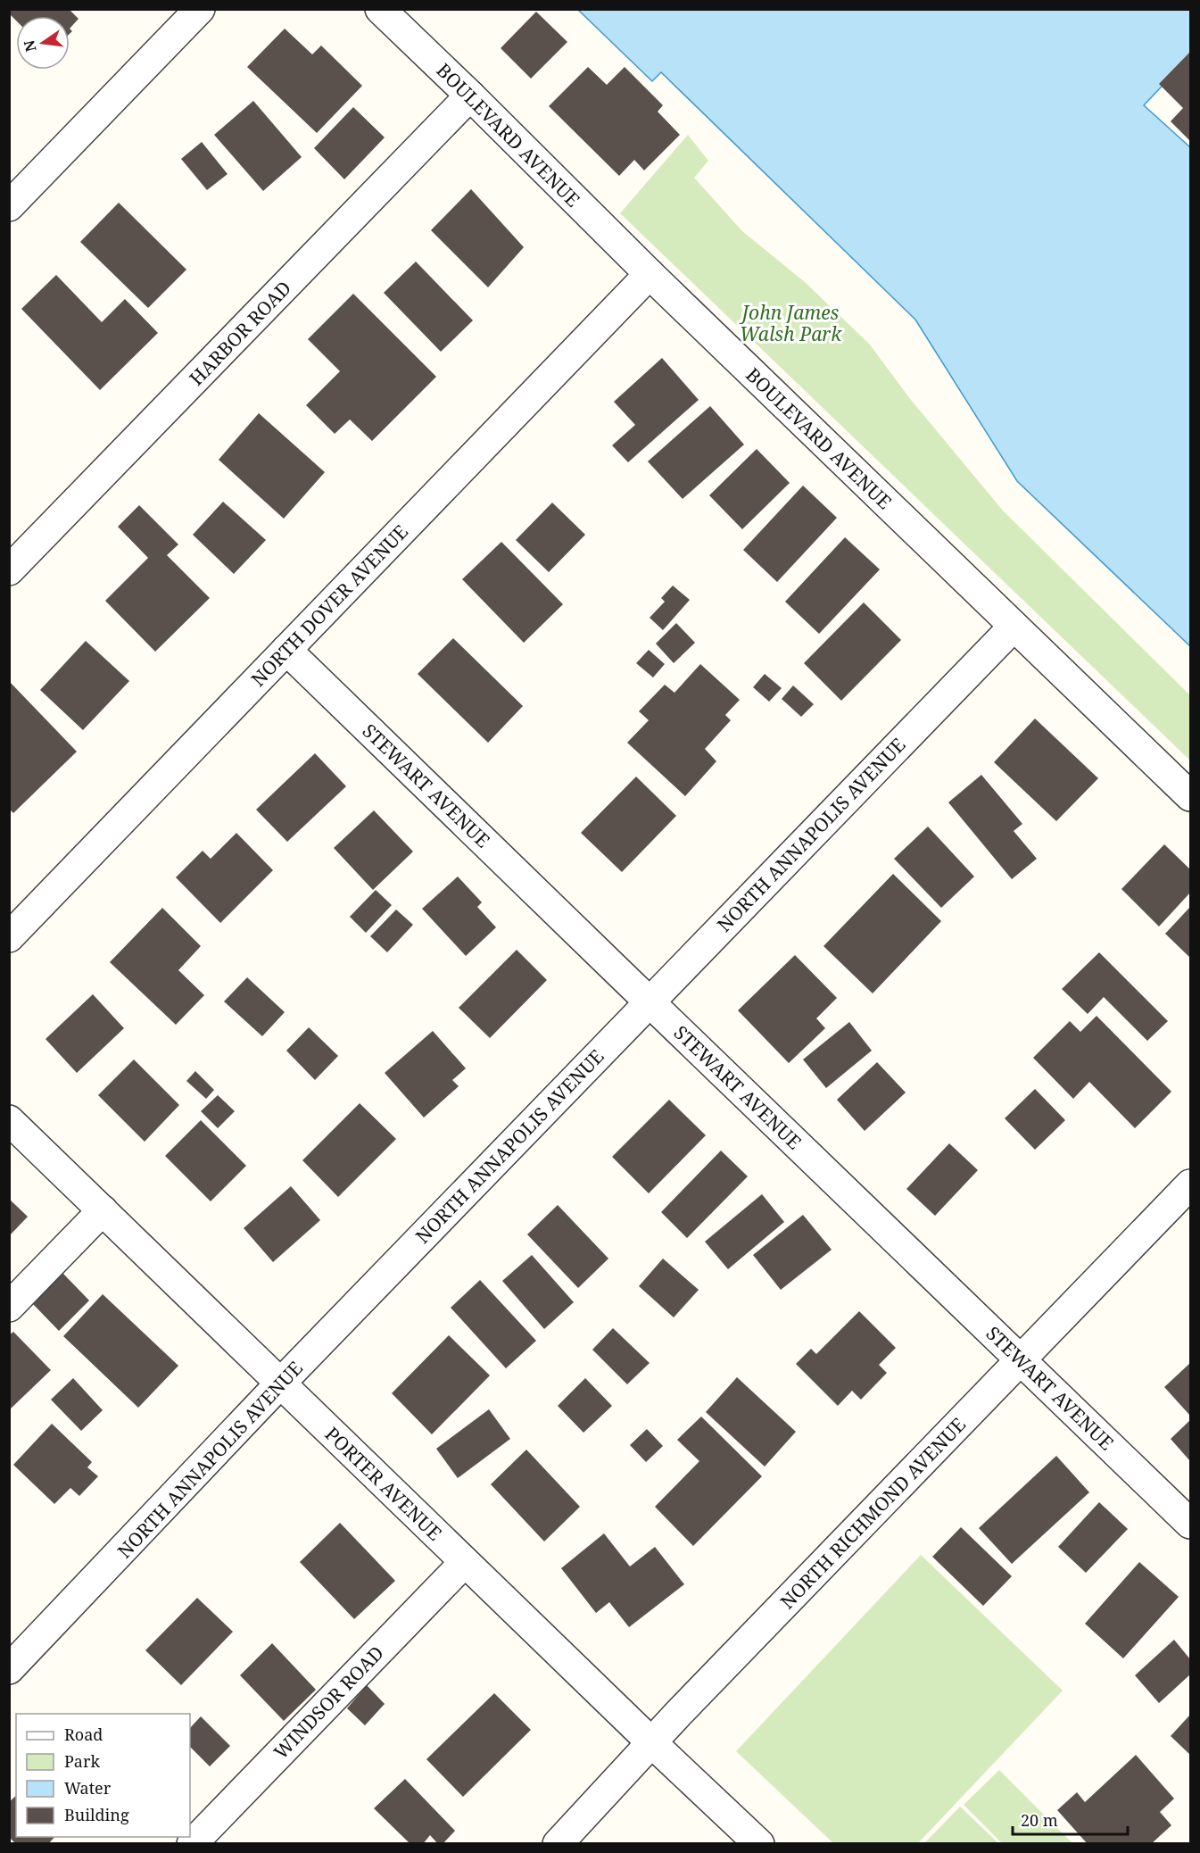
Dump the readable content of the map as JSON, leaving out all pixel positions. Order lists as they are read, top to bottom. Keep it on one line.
{"streets":{"street":["BOULEVARD AVENUE","HARBOR ROAD","NORTH DOVER AVENUE","STEWART AVENUE","NORTH ANNAPOLIS AVENUE","PORTER AVENUE","NORTH RICHMOND AVENUE","WINDSOR ROAD"]},"crossings":[["BOULEVARD AVENUE","HARBOR ROAD"],["BOULEVARD AVENUE","NORTH DOVER AVENUE"],["BOULEVARD AVENUE","NORTH ANNAPOLIS AVENUE"],["NORTH DOVER AVENUE","STEWART AVENUE"],["STEWART AVENUE","NORTH ANNAPOLIS AVENUE"],["STEWART AVENUE","NORTH RICHMOND AVENUE"],["NORTH ANNAPOLIS AVENUE","PORTER AVENUE"],["PORTER AVENUE","NORTH RICHMOND AVENUE"],["PORTER AVENUE","WINDSOR ROAD"]],"parks":["John James Walsh Park"],"legend":["Road","Park","Water","Building"],"scale_bar":"20 m","north":"left"}
